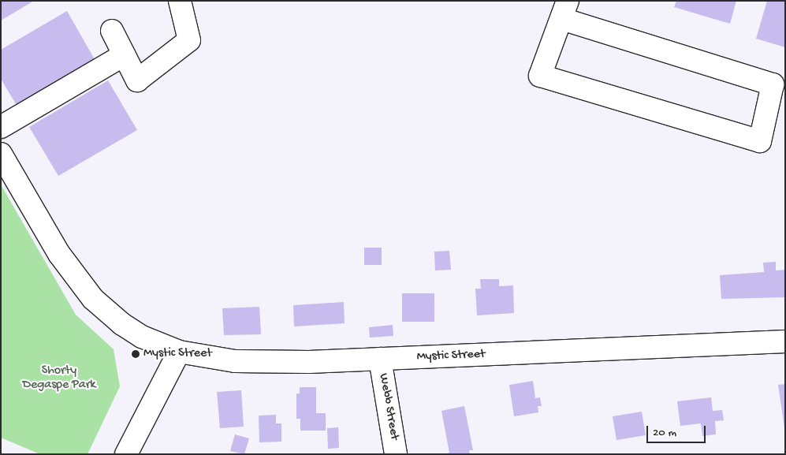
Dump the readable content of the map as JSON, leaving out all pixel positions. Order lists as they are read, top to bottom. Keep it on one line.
{"streets":{"street":["Mystic Street","Webb Street"]},"crossings":[["Mystic Street","Webb Street"]],"parks":["Shorty Degaspe Park"],"places":["Mystic Street"],"scale_bar":"20 m"}
